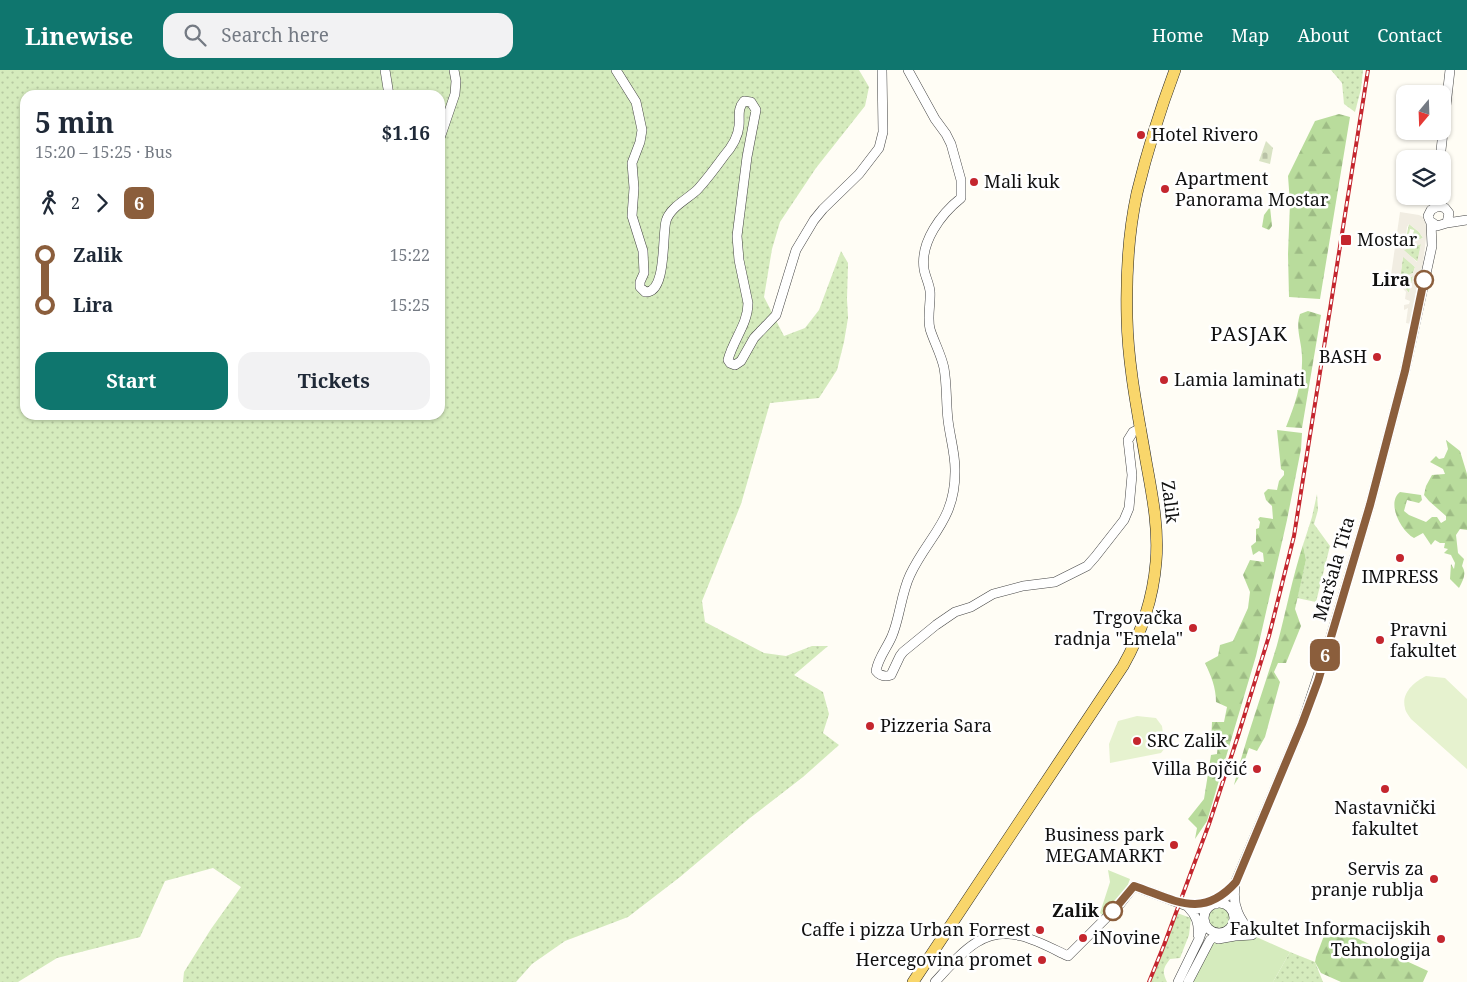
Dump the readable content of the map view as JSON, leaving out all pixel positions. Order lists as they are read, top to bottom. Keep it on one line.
{"streets":{"main road":["Zalik"],"street":["Maršala Tita"]},"districts":["PASJAK"],"places":{"other":["Hotel Rivero","Mali kuk","Apartment Panorama Mostar","Lira","BASH","Lamia laminati","IMPRESS","Trgovačka radnja \"Emela\"","Pravni fakultet","Pizzeria Sara","SRC Zalik","Villa Bojčić","Nastavnički fakultet","Business park MEGAMARKT","Servis za pranje rublja","Zalik","Caffe i pizza Urban Forrest","iNovine","Fakultet Informacijskih Tehnologija","Hercegovina promet"],"transit":["Mostar"]},"lines":["bus line 6"],"north":"bottom","page":{"header":"Linewise","search":"Search here","nav":["Home","Map","About","Contact"],"on_map":"6","heading":["5 min","15:20 – 15:25 · Bus","$1.16"],"legs":["2","6"],"list":[{"name":"Zalik","value":"15:22"},{"name":"Lira","value":"15:25"}],"buttons":["Start","Tickets"]}}
